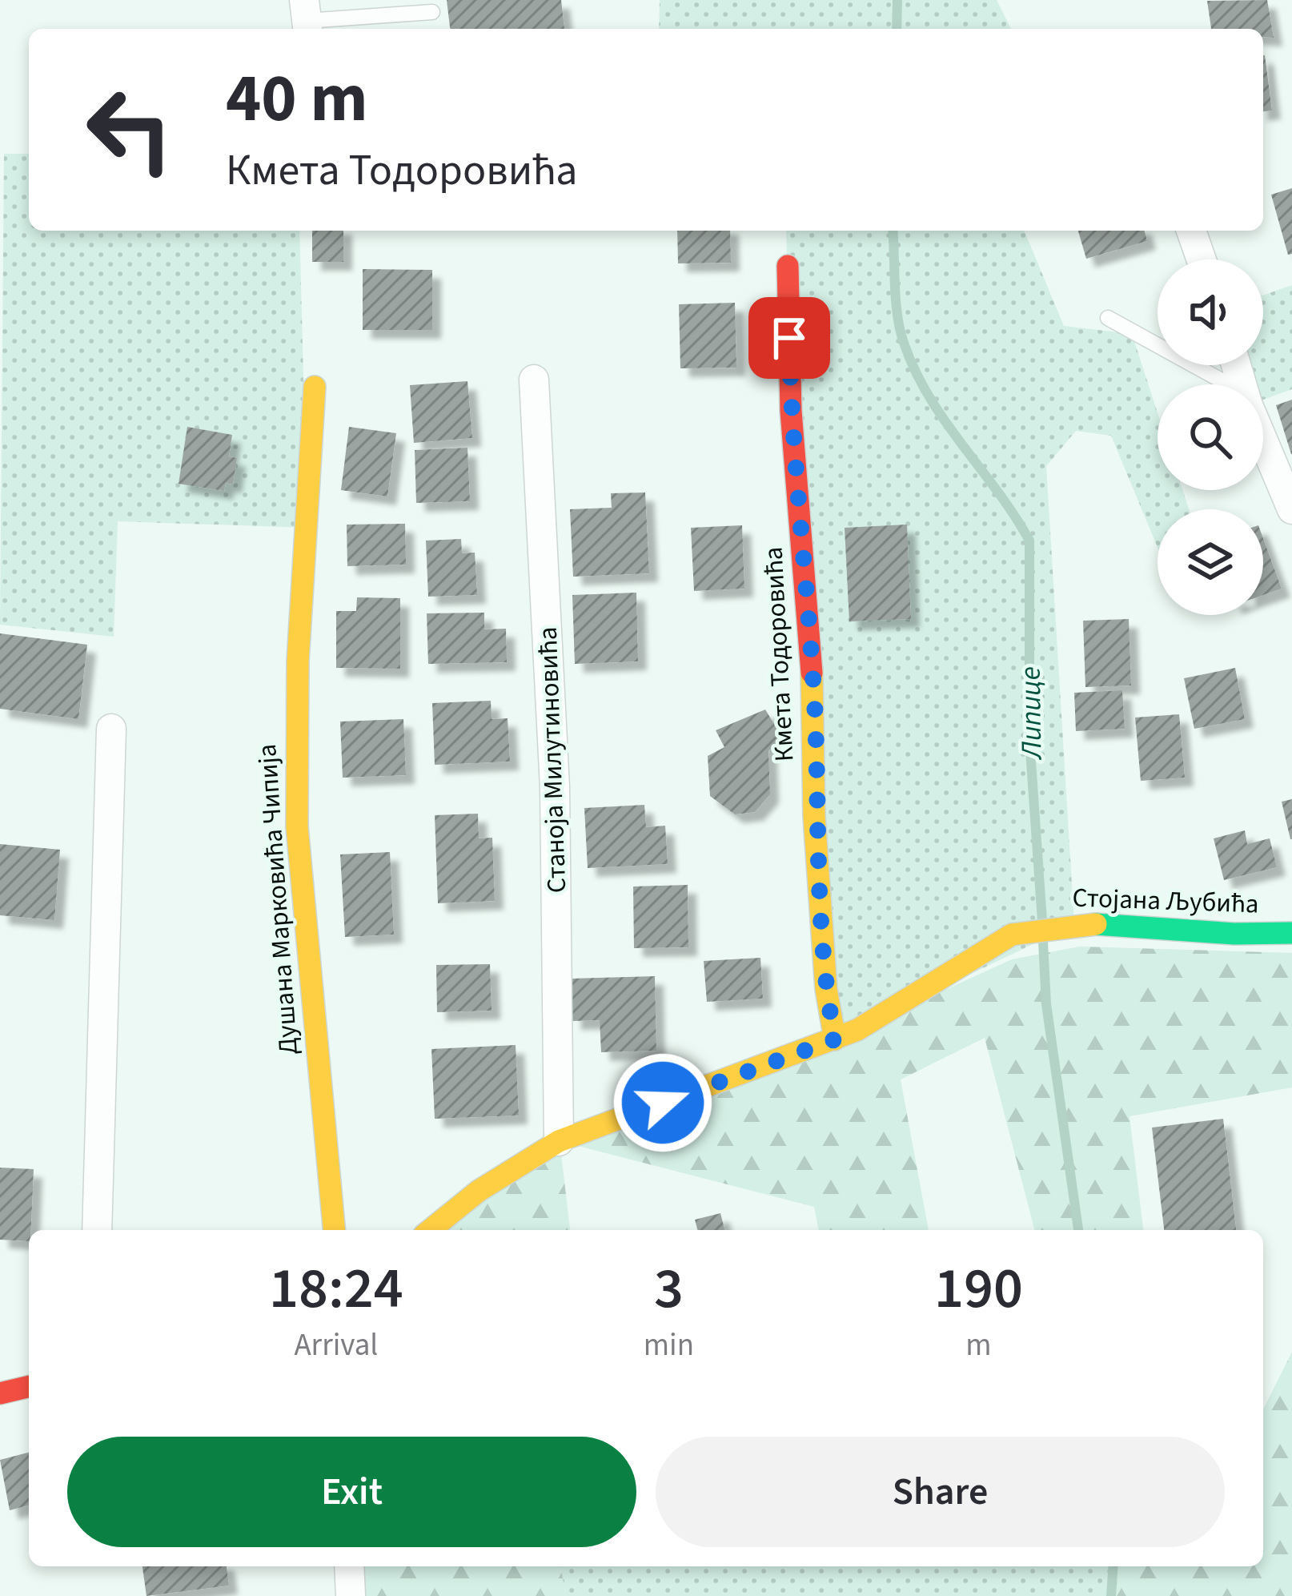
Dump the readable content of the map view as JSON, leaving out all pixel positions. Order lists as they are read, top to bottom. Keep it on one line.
{"streets":{"street":["Кмета Тодоровића","Станоја Милутиновића","Душана Марковића Чипија","Стојана Љубића"]},"crossings":[["Кмета Тодоровића","Стојана Љубића"],["Станоја Милутиновића","Стојана Љубића"]],"water":["Липице"],"page":{"turn":["40 m","Кмета Тодоровића"],"eta":["18:24","Arrival","3","min","190","m"],"buttons":["Exit","Share"]}}
